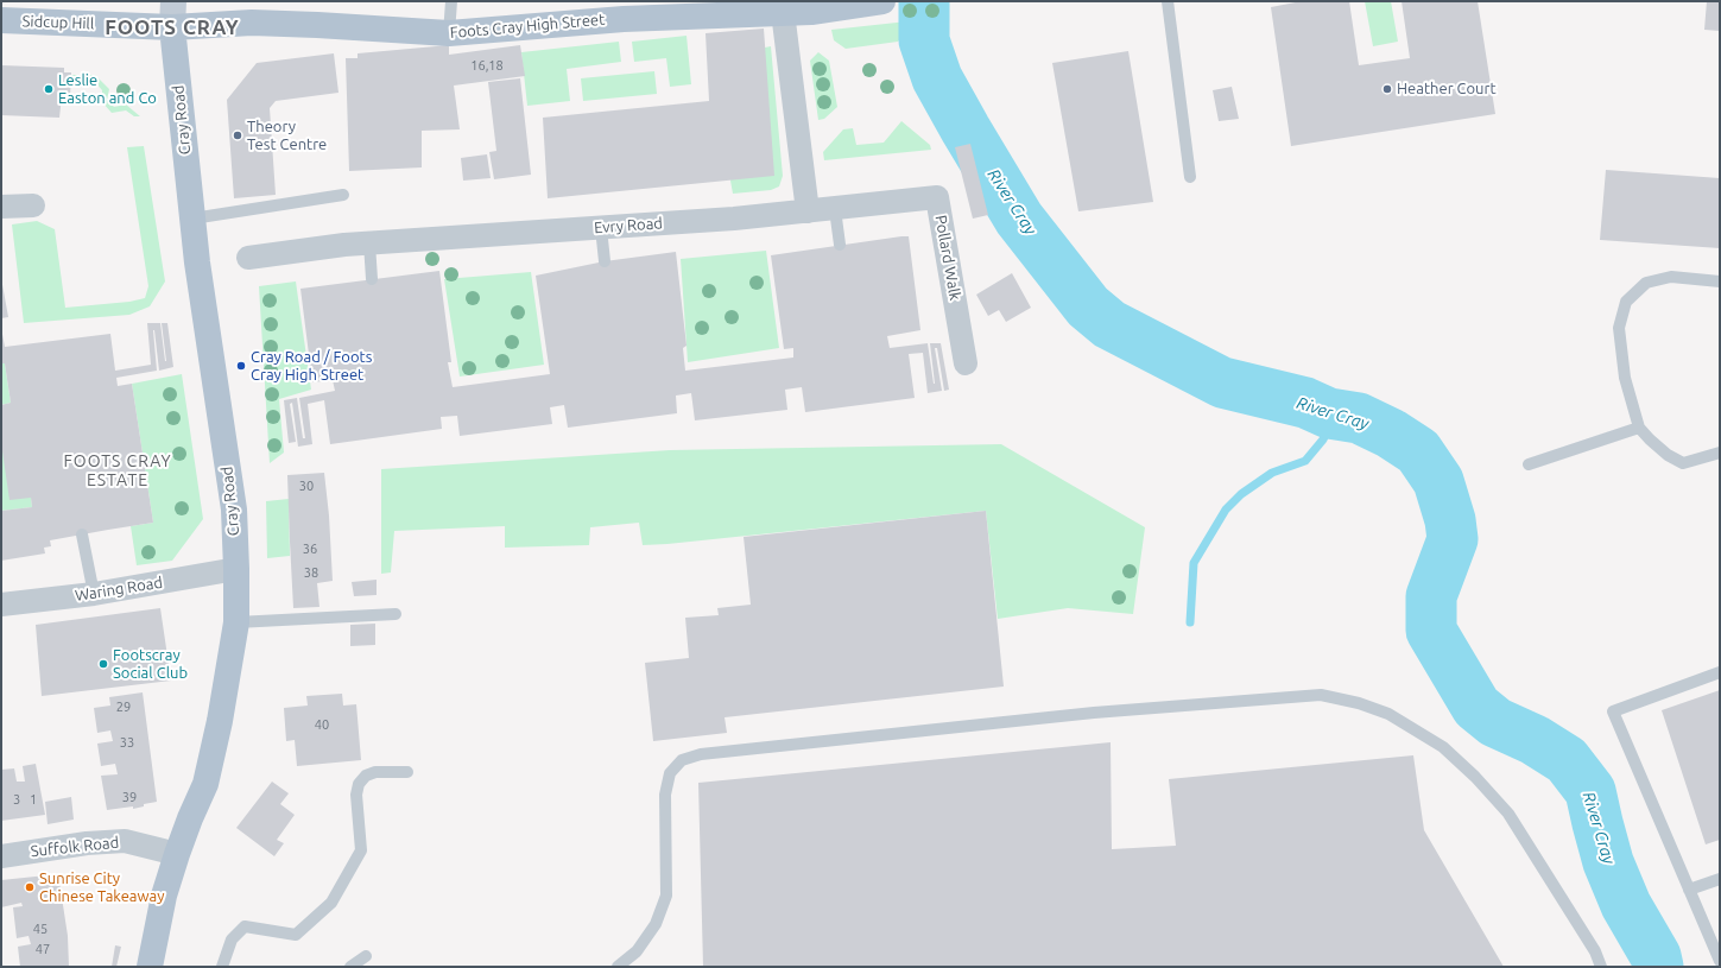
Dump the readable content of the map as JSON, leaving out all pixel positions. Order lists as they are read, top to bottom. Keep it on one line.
{"streets":{"main road":["Sidcup Hill","Foots Cray High Street","Cray Road"],"street":["Evry Road","Pollard Walk","Waring Road","Suffolk Road"]},"crossings":[["Sidcup Hill","Foots Cray High Street"],["Sidcup Hill","Cray Road"],["Foots Cray High Street","Cray Road"],["Cray Road","Waring Road"],["Cray Road","Suffolk Road"],["Evry Road","Pollard Walk"]],"districts":["FOOTS CRAY","FOOTS CRAY ESTATE"],"water":["River Cray"],"places":["Leslie Easton and Co","Heather Court","Theory Test Centre","Cray Road / Foots Cray High Street","Footscray Social Club","Sunrise City Chinese Takeaway"],"house_numbers":["16,18","30","36","38","29","40","33","39","3","1","45","47"]}
